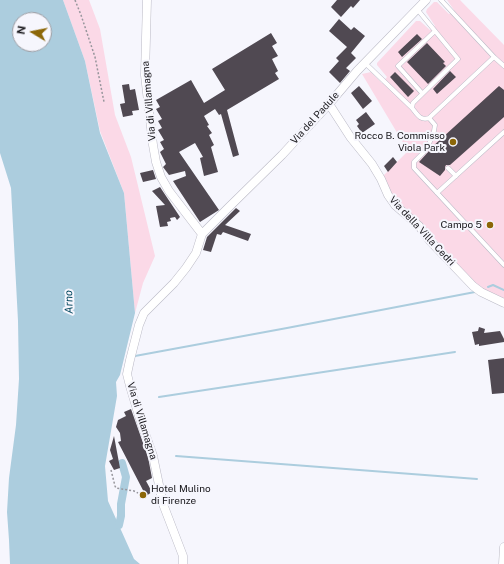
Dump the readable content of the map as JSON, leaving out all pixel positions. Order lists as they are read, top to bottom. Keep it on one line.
{"streets":{"street":["Via di Villamagna","Via del Padule","Via della Villa Cedri"]},"crossings":[["Via di Villamagna","Via del Padule"],["Via del Padule","Via della Villa Cedri"]],"water":["Arno"],"places":["Rocco B. Commisso Viola Park","Campo 5","Hotel Mulino di Firenze"],"north":"left"}
